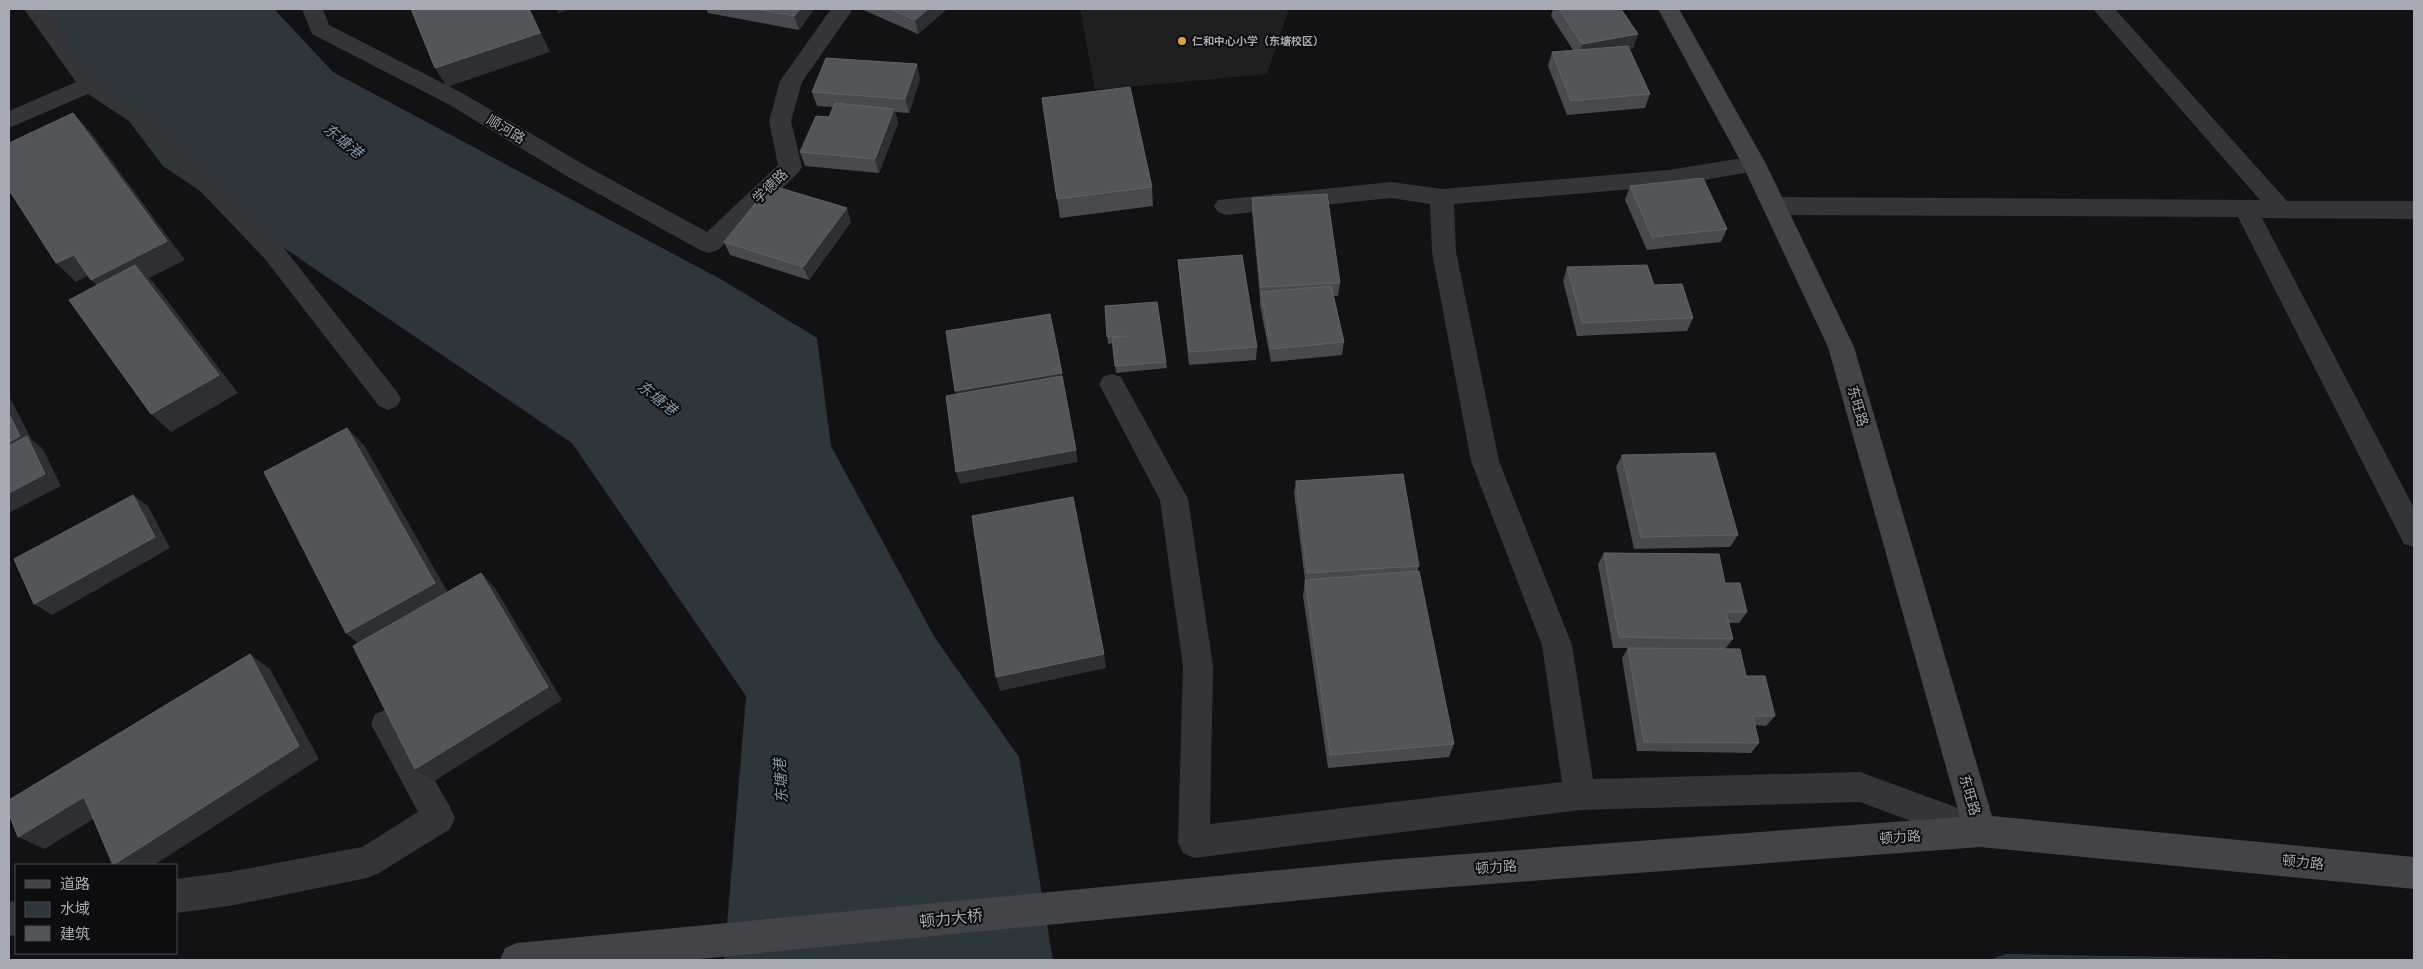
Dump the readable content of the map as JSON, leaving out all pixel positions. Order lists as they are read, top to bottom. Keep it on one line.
{"streets":{"main road":["东旺路","顿力路","顿力大桥"],"street":["顺河路","学德路"]},"crossings":[["顺河路","学德路"],["东旺路","顿力路"],["顿力路","顿力大桥"]],"water":["东塘港"],"places":["仁和中心小学（东塘校区）"],"legend":["道路","水域","建筑"]}
